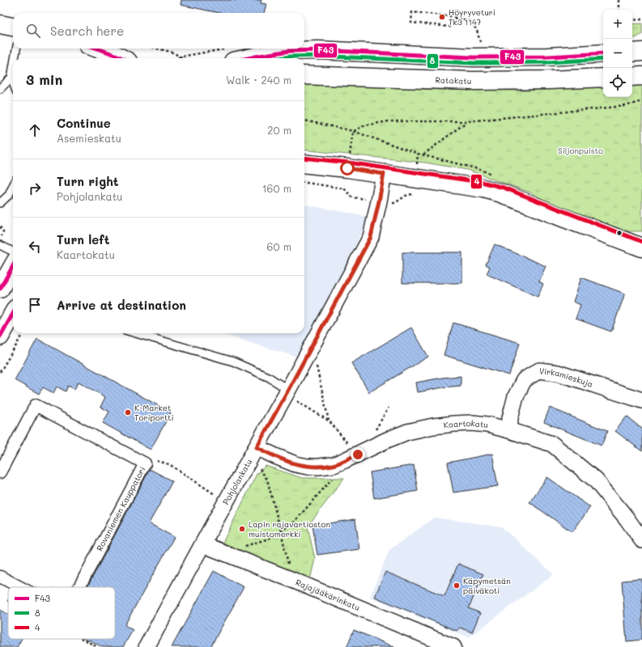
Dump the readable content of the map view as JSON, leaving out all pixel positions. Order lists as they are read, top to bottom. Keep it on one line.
{"streets":{"main road":["Ratakatu"],"street":["Virkamieskuja","Kaartokatu","Pohjolankatu","Rovaniemen Kauppatori","Rajajääkärinkatu"]},"crossings":[["Virkamieskuja","Kaartokatu"],["Kaartokatu","Pohjolankatu"],["Pohjolankatu","Rajajääkärinkatu"]],"parks":["Siljonpuisto"],"places":["Höyryveturi Tk3 1147","K-Market Toriportti","Lapin rajavartioston muistomerkki","Käpymetsän päiväkoti"],"lines":["transit line F43","transit line 8","transit line 4"],"legend":["F43","8","4"],"page":{"map_buttons":["+","−"],"search":"Search here","heading":["3 min","Walk · 240 m"],"list":[["Continue","Asemieskatu","20 m"],["Turn right","Pohjolankatu","160 m"],["Turn left","Kaartokatu","60 m"],"Arrive at destination"]}}
